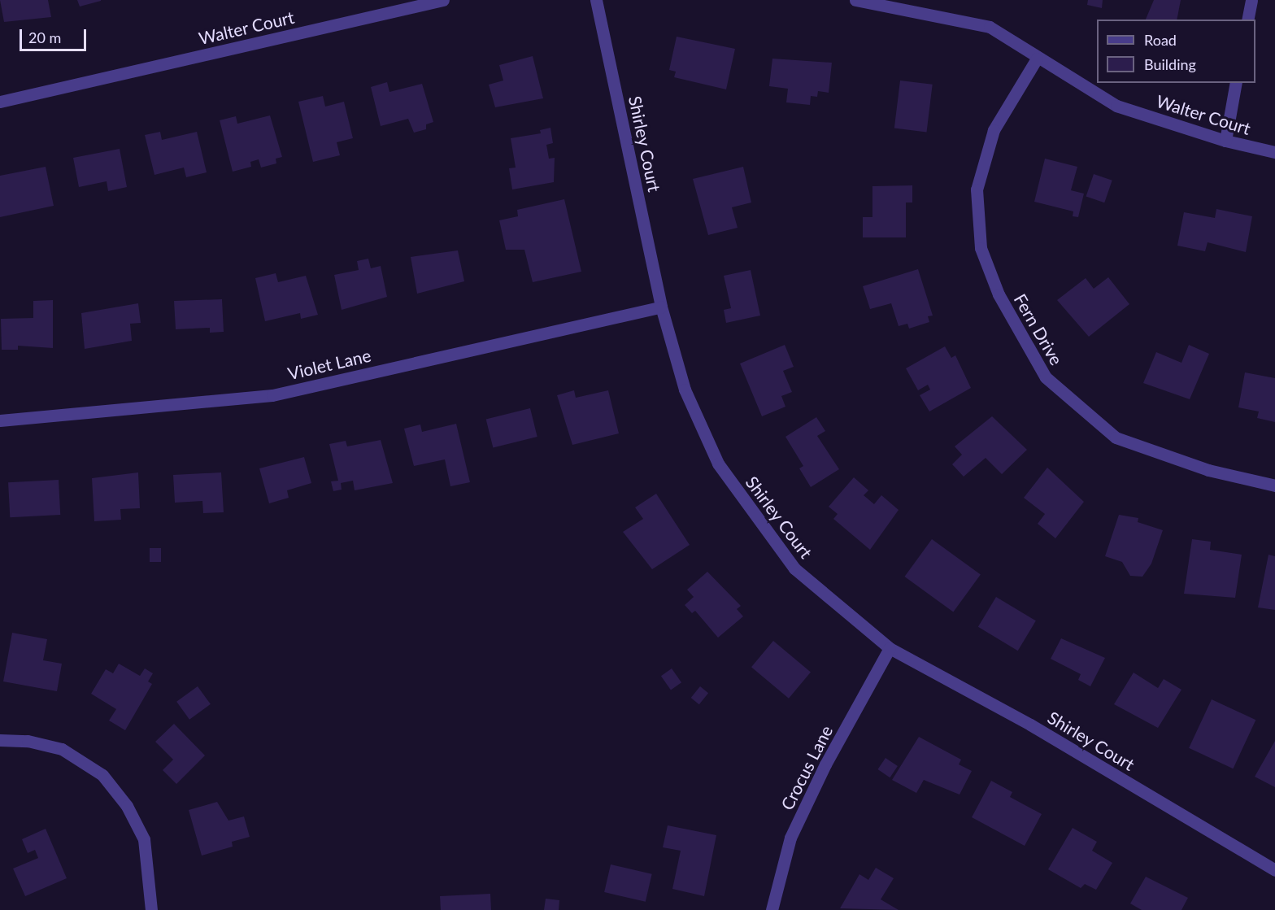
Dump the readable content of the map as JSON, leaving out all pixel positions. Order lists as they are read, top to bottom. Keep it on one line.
{"streets":{"street":["Walter Court","Shirley Court","Fern Drive","Violet Lane","Crocus Lane"]},"crossings":[["Walter Court","Fern Drive"],["Shirley Court","Violet Lane"],["Shirley Court","Crocus Lane"]],"legend":["Road","Building"],"scale_bar":"20 m"}
